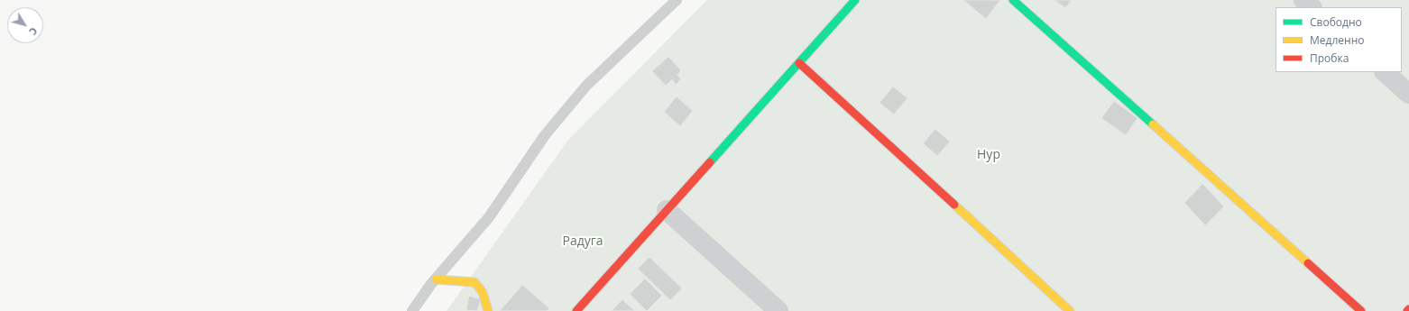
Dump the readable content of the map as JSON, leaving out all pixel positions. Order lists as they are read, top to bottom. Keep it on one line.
{"parks":["Нур","Радуга"],"legend":["Свободно","Медленно","Пробка"],"north":"bottom right"}
